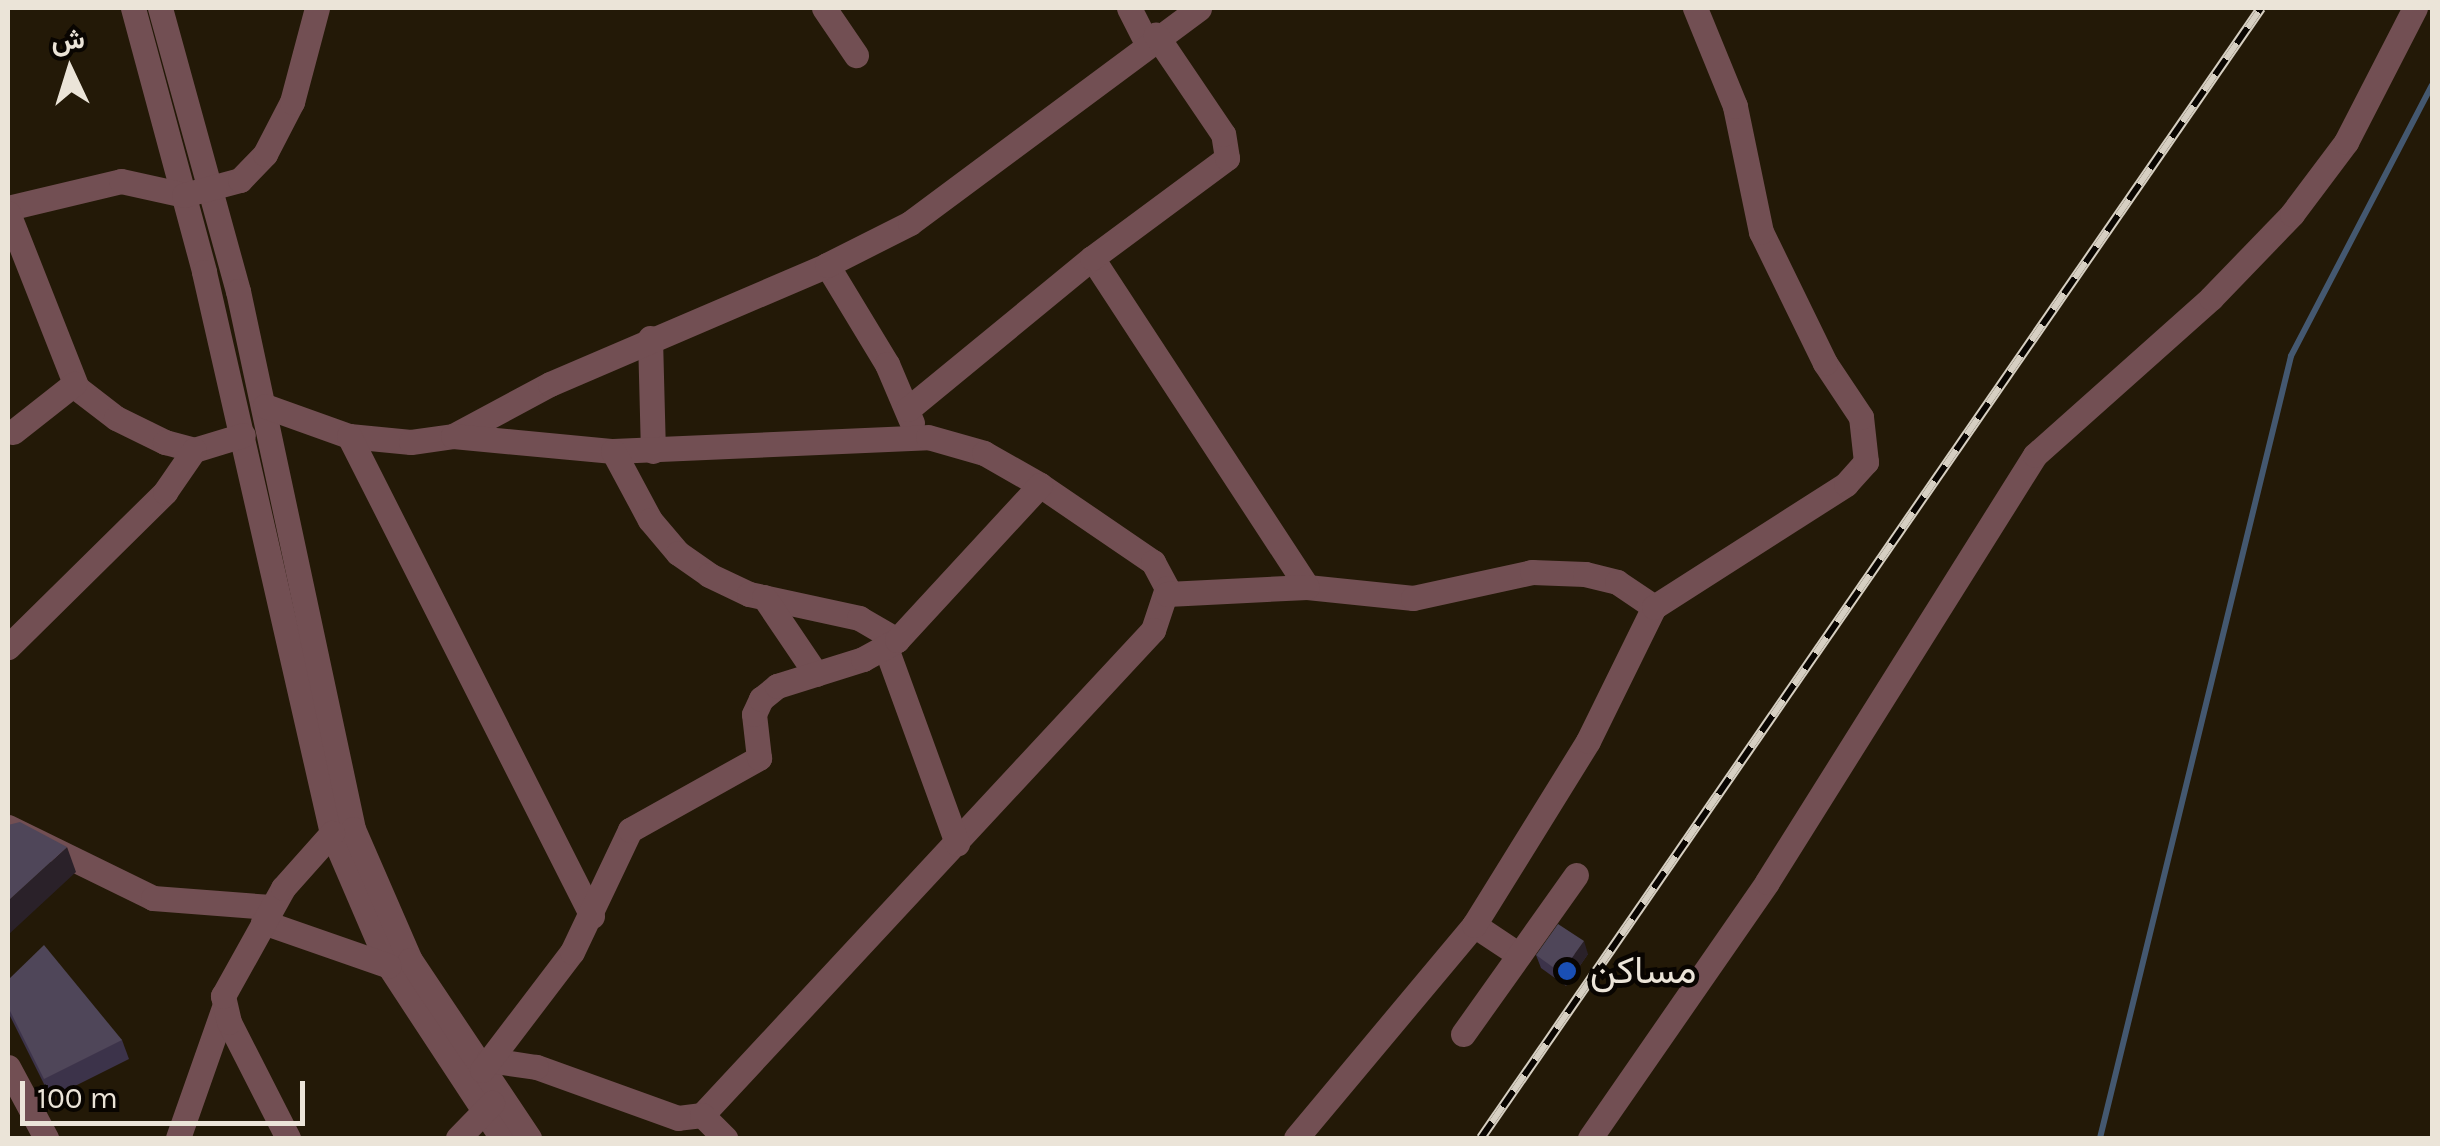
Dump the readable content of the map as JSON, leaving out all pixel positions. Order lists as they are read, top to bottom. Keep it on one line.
{"places":["مساكن"],"scale_bar":"100 m","north":"top"}
